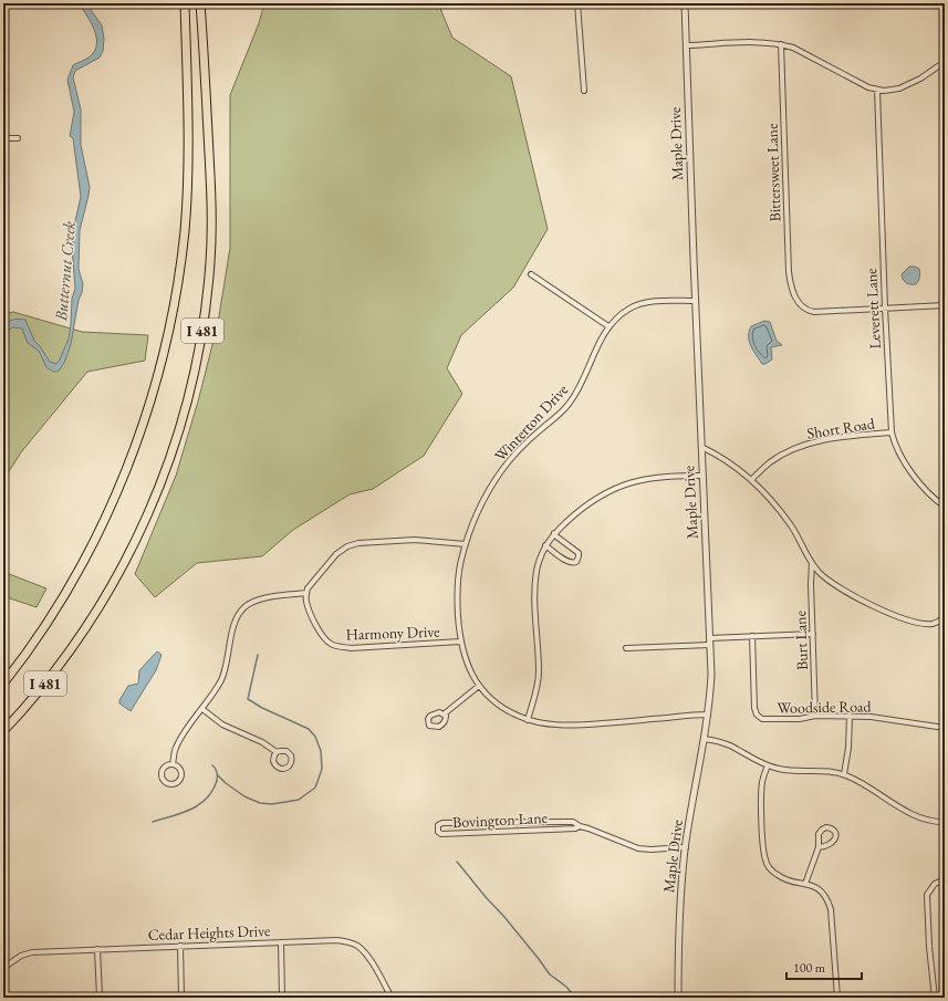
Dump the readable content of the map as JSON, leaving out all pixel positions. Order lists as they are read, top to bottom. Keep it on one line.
{"streets":{"highway":["I 481"],"street":["Maple Drive","Bittersweet Lane","Leverett Lane","Winterton Drive","Short Road","Harmony Drive","Burt Lane","Woodside Road","Bovington Lane","Cedar Heights Drive"]},"crossings":[["Maple Drive","Winterton Drive"],["Maple Drive","Bovington Lane"],["Bittersweet Lane","Leverett Lane"],["Leverett Lane","Short Road"],["Winterton Drive","Harmony Drive"],["Burt Lane","Woodside Road"]],"water":["Butternut Creek"],"scale_bar":"100 m"}
